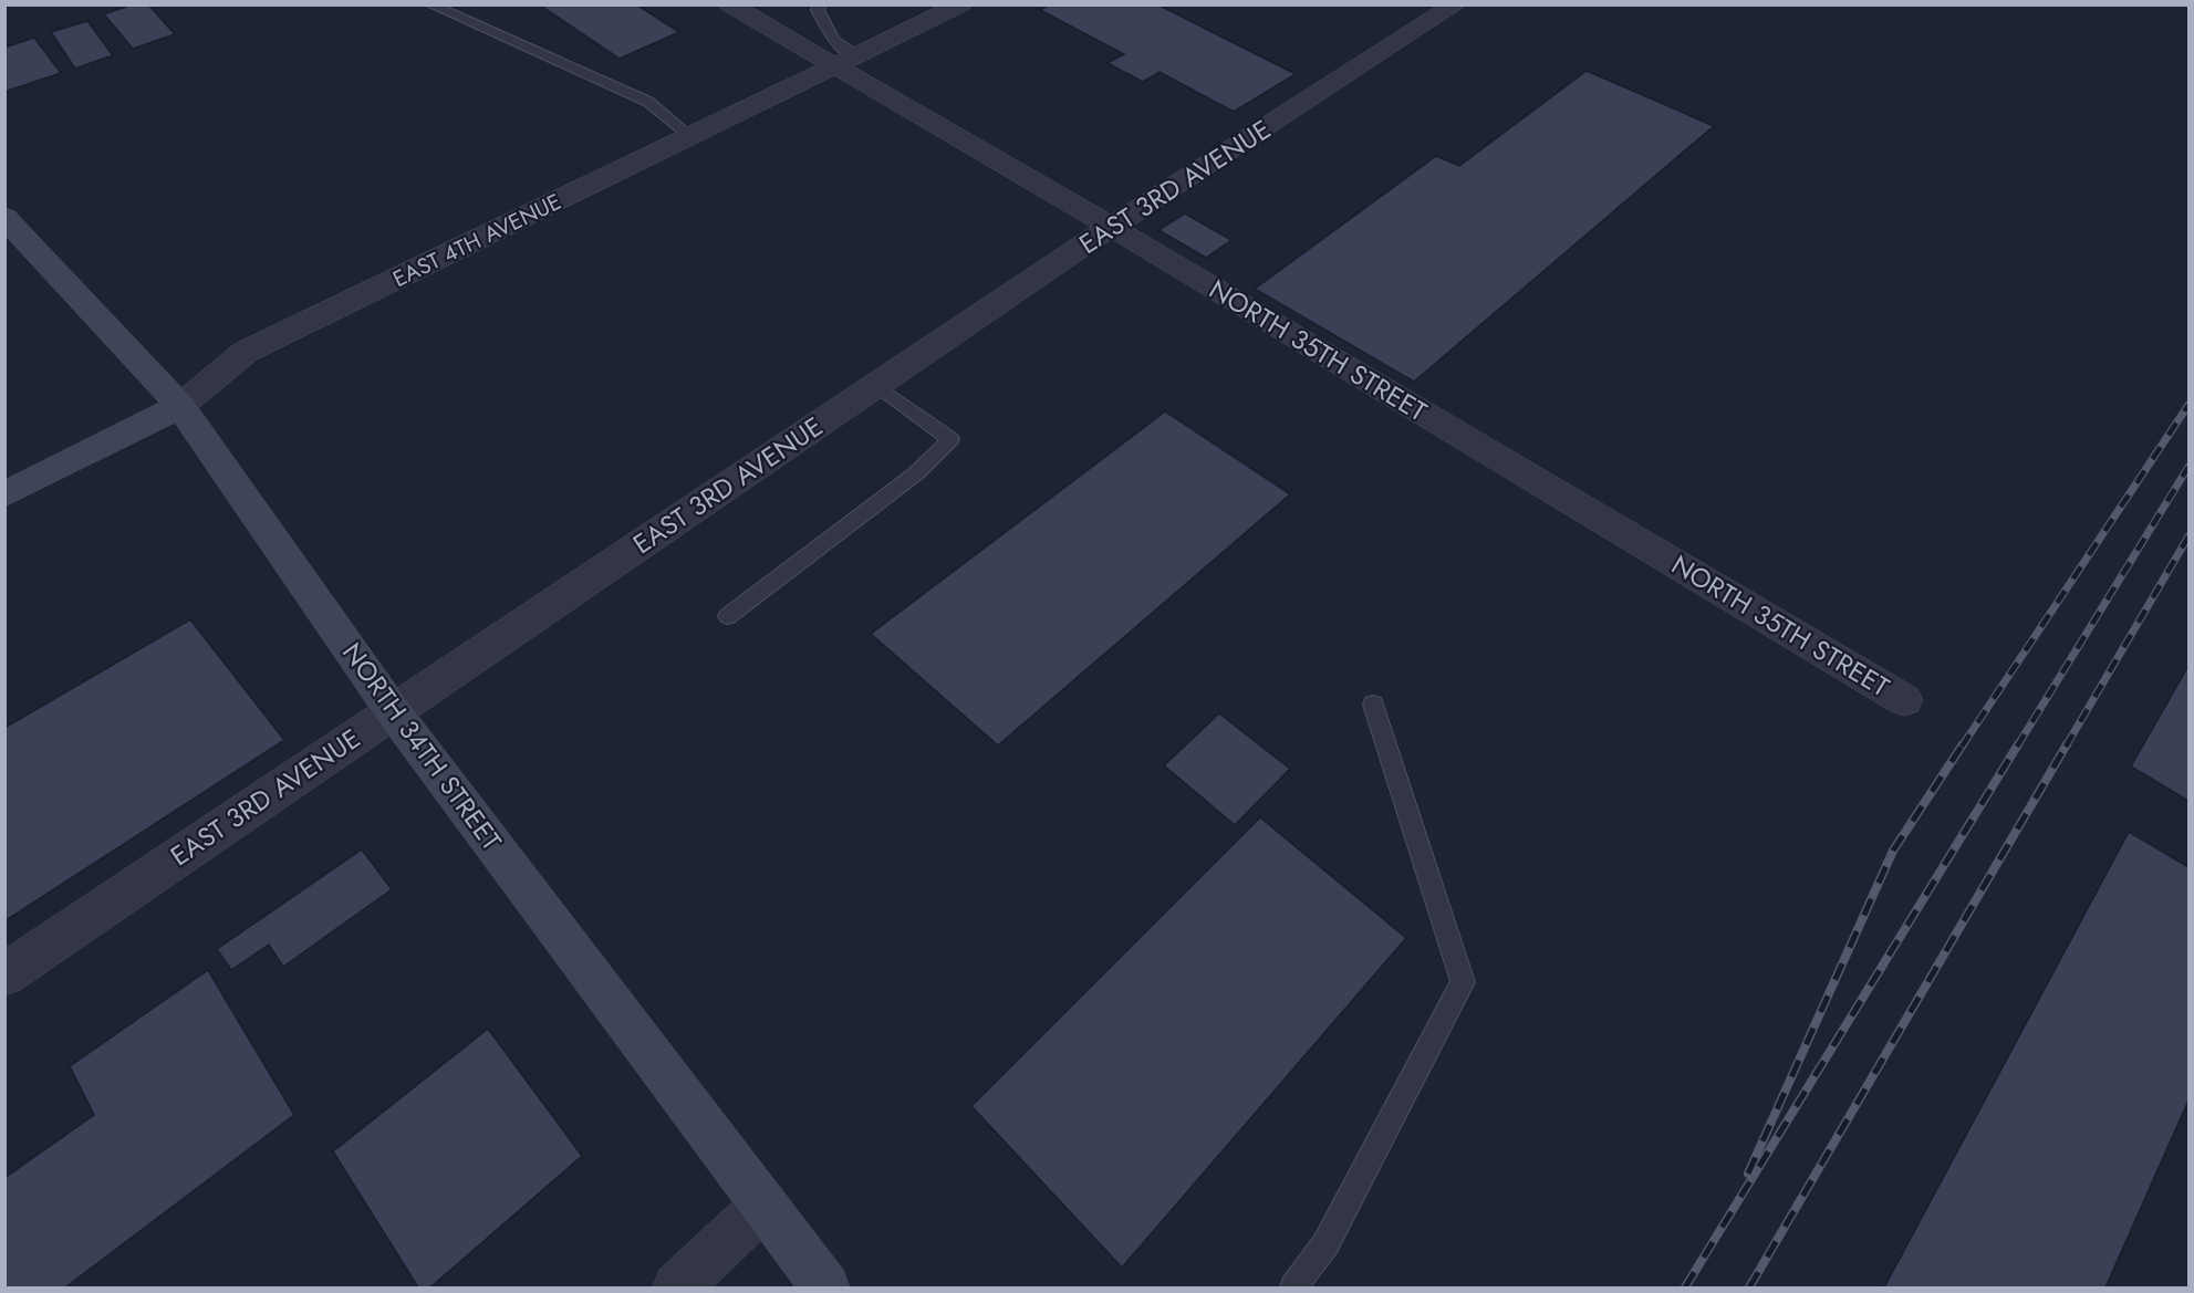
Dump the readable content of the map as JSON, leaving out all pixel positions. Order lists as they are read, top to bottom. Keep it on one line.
{"streets":{"street":["EAST 3RD AVENUE","EAST 4TH AVENUE","NORTH 35TH STREET","NORTH 34TH STREET"]},"crossings":[["EAST 3RD AVENUE","NORTH 35TH STREET"],["EAST 3RD AVENUE","NORTH 34TH STREET"],["EAST 4TH AVENUE","NORTH 35TH STREET"],["EAST 4TH AVENUE","NORTH 34TH STREET"]]}
